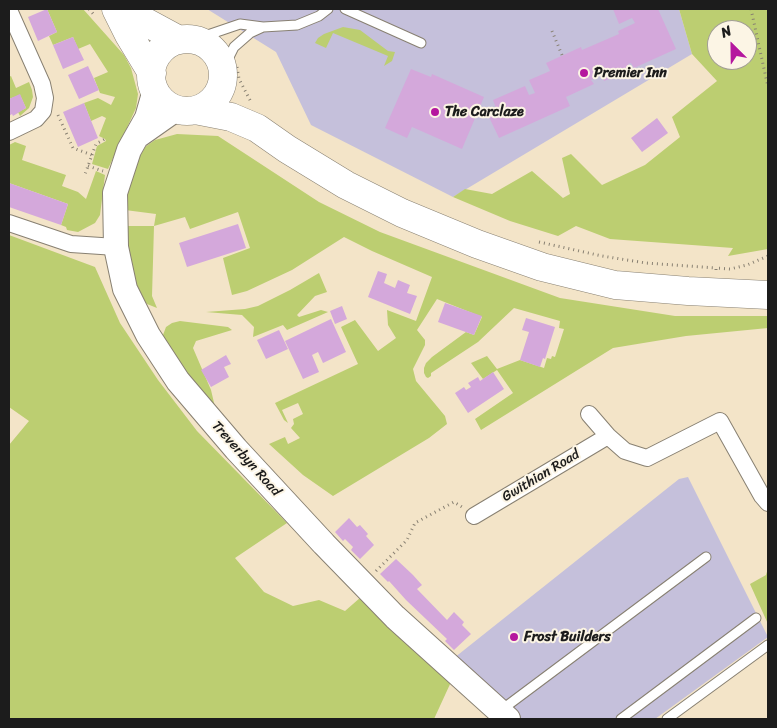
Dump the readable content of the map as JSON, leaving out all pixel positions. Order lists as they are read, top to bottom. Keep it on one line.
{"streets":{"street":["Treverbyn Road","Gwithian Road"]},"places":["Premier Inn","The Carclaze","Frost Builders"],"north":"top left"}
